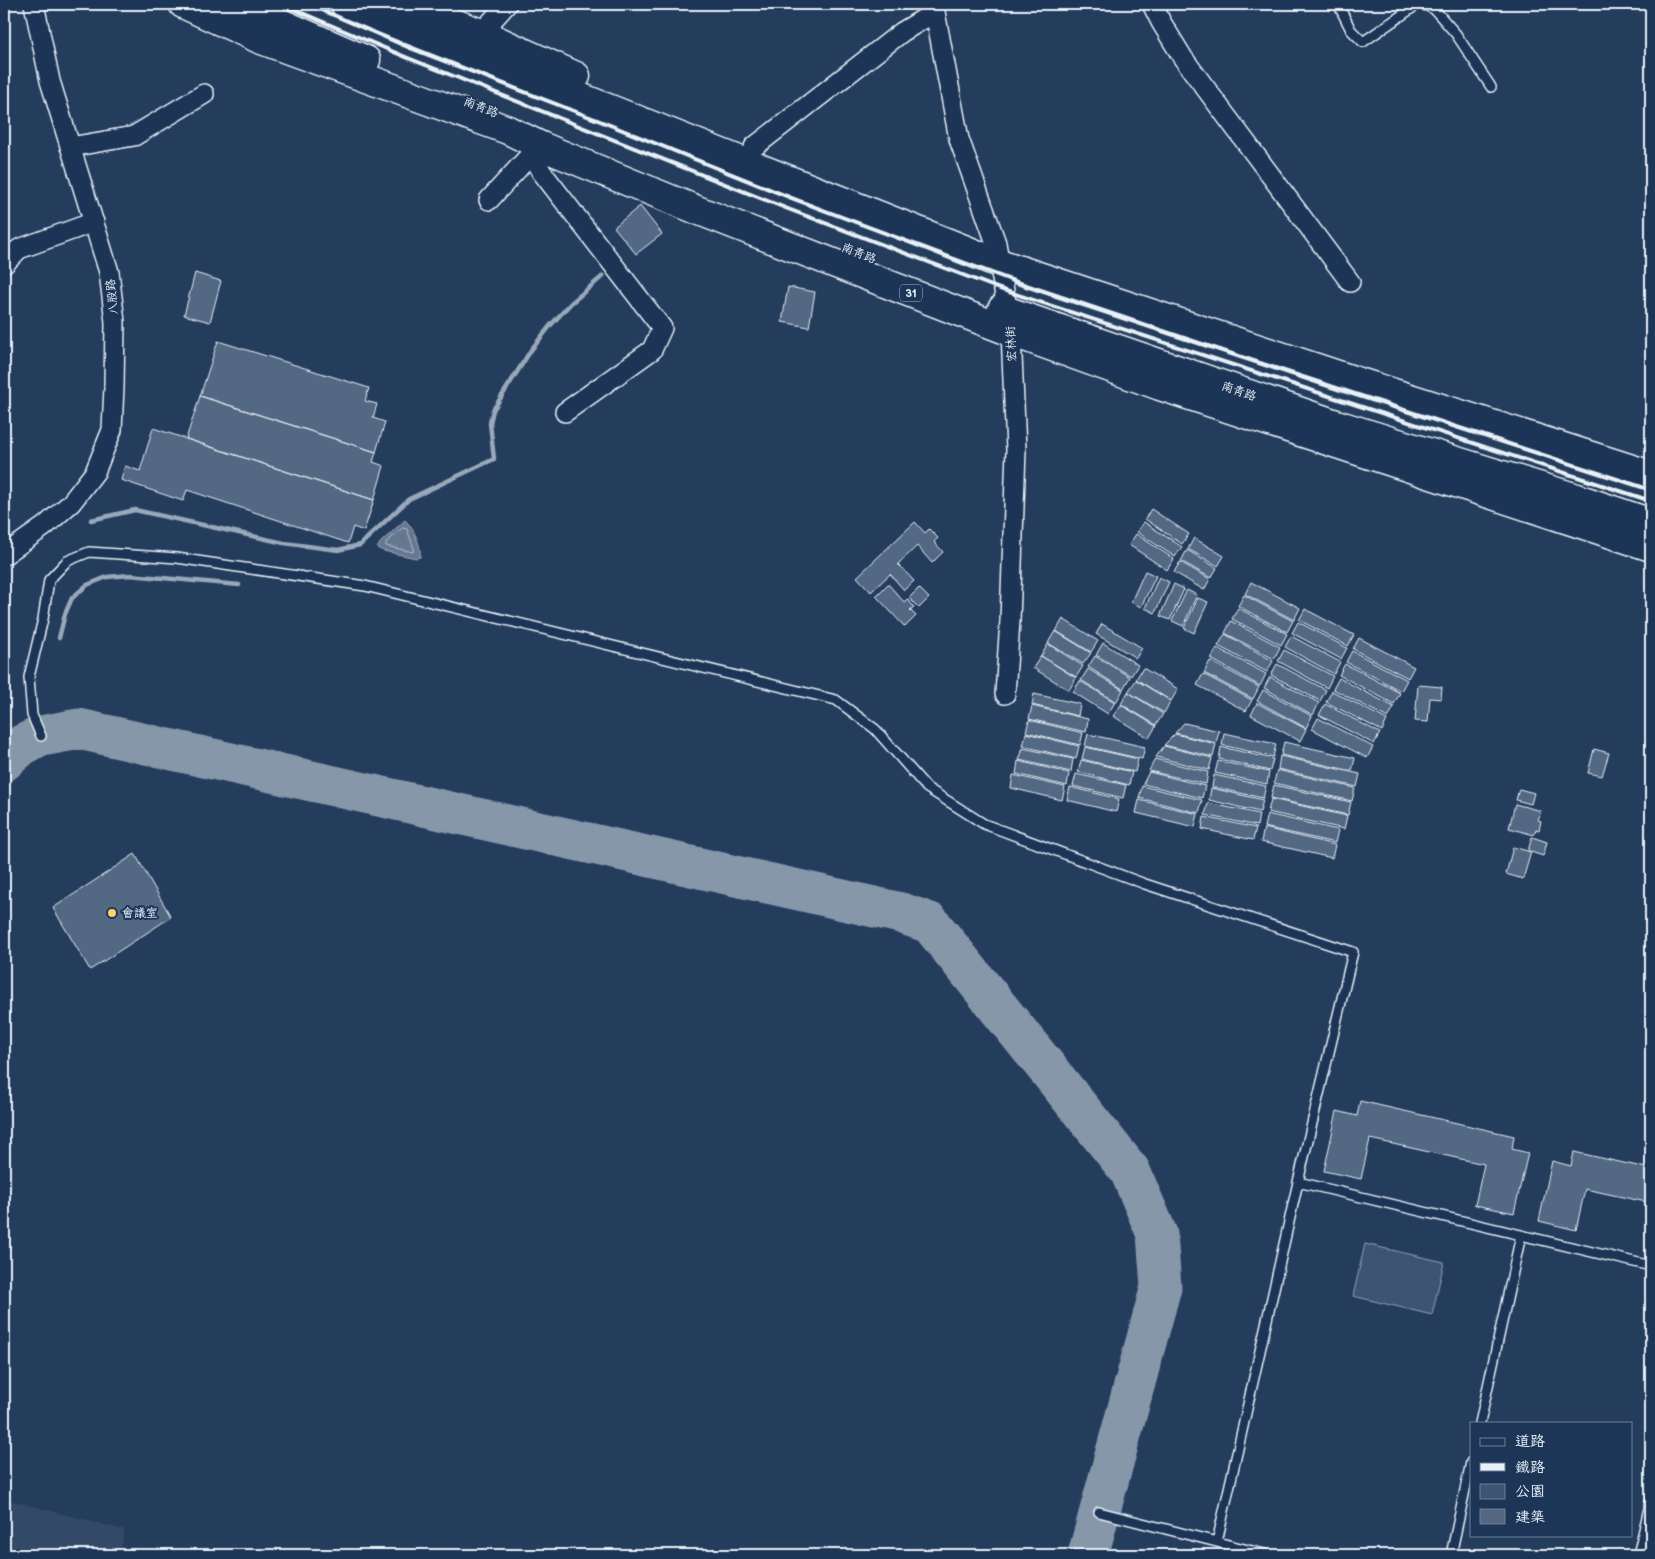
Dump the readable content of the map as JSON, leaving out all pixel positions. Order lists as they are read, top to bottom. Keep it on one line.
{"streets":{"main road":["南青路","31"],"street":["八股路","宏林街"]},"crossings":[["南青路","31"],["南青路","宏林街"],["31","宏林街"]],"places":["會議室"],"legend":["道路","鐵路","公園","建築"]}
